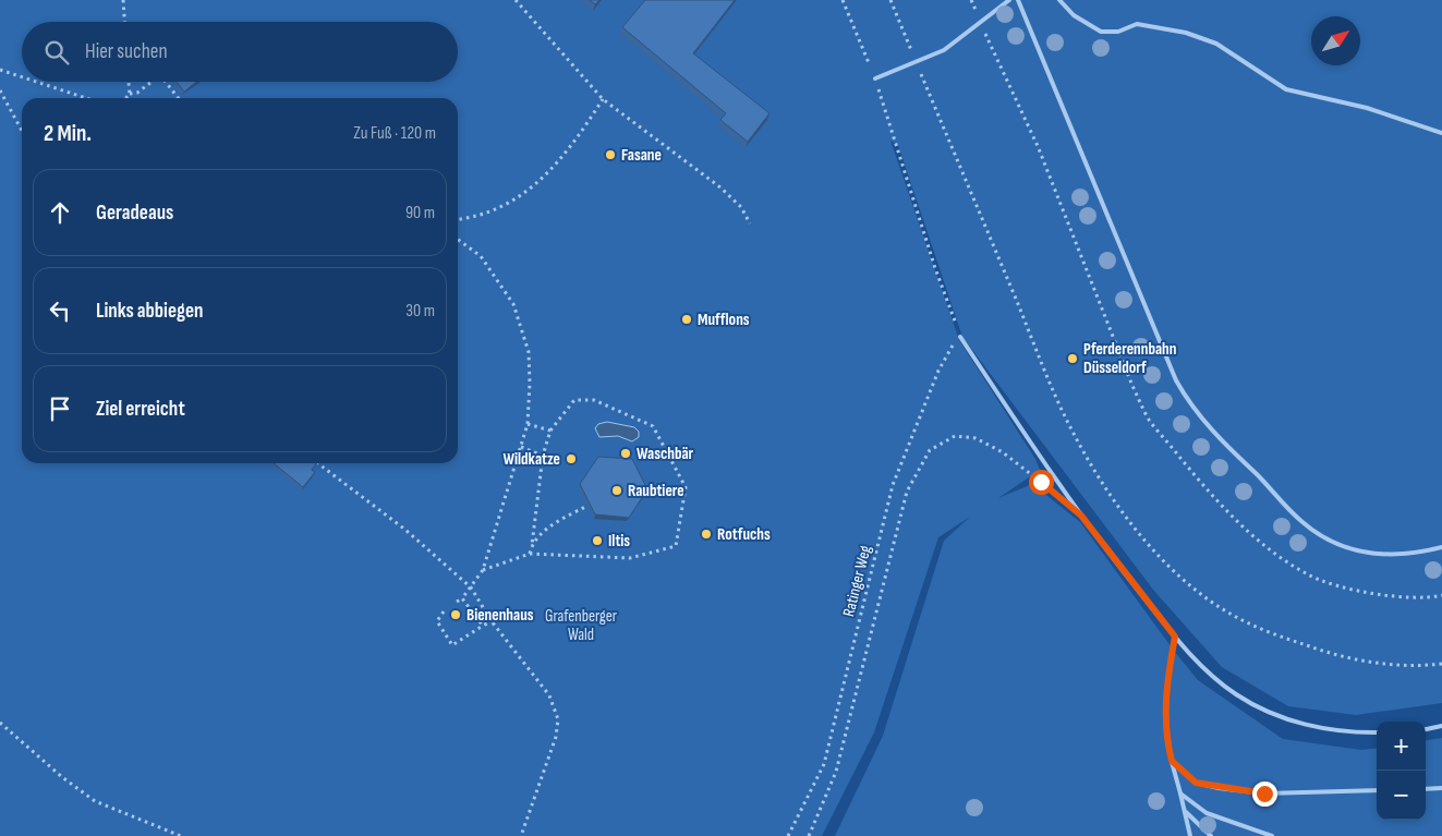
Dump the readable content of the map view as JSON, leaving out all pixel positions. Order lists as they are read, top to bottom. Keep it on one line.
{"streets":{"path":["Ratinger Weg"]},"parks":["Grafenberger Wald"],"places":["Fasane","Mufflons","Pferderennbahn Düsseldorf","Waschbär","Wildkatze","Raubtiere","Rotfuchs","Iltis","Bienenhaus"],"north":"top right","page":{"search":"Hier suchen","heading":["2 Min.","Zu Fuß · 120 m"],"list":[["Geradeaus","90 m"],["Links abbiegen","30 m"],"Ziel erreicht"],"map_buttons":["+","−"]}}
